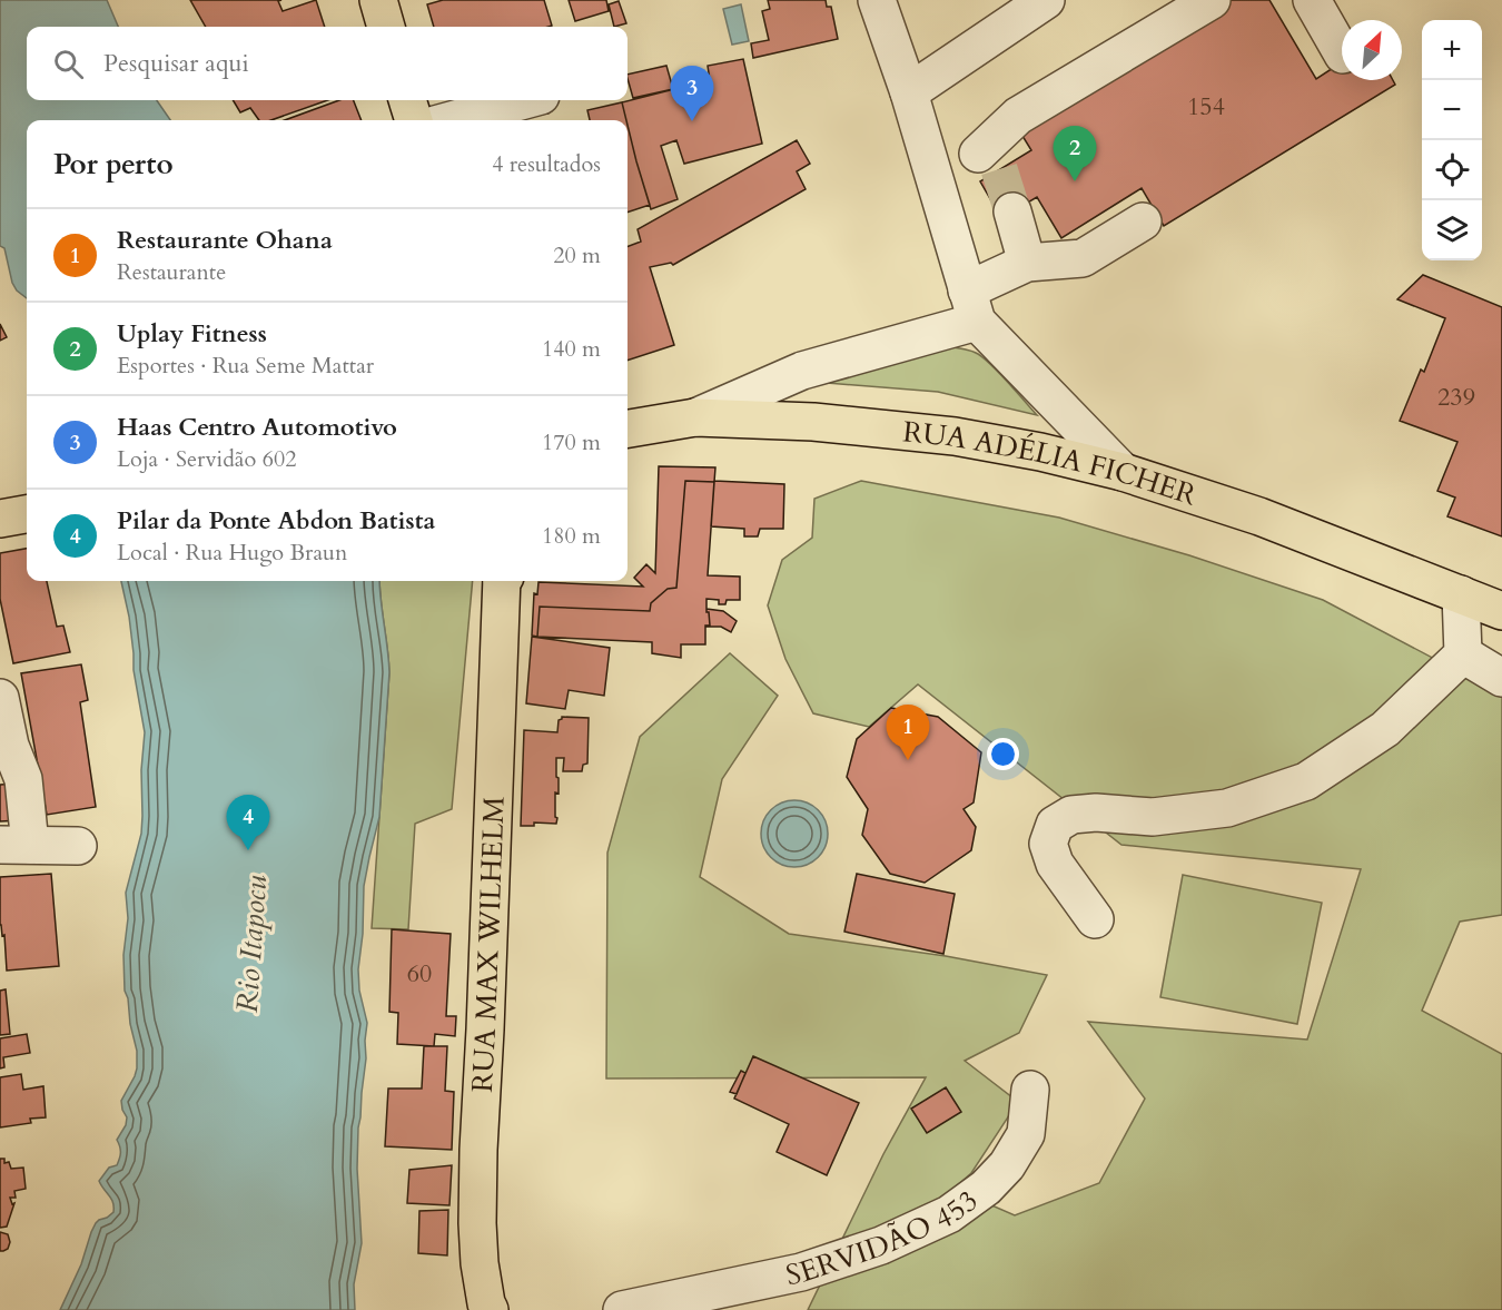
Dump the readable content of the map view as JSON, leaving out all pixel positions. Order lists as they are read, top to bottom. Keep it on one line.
{"streets":{"main road":["RUA ADÉLIA FICHER","RUA MAX WILHELM"],"street":["SERVIDÃO 453"]},"water":["Rio Itapocu"],"house_numbers":["154","239","60"],"north":"top right","page":{"map_buttons":["+","−"],"search":"Pesquisar aqui","pins":["3","2","1","4"],"heading":["Por perto","4 resultados"],"list":[{"mark":"1","name":"Restaurante Ohana","note":"Restaurante","value":"20 m"},{"mark":"2","name":"Uplay Fitness","note":"Esportes · Rua Seme Mattar","value":"140 m"},{"mark":"3","name":"Haas Centro Automotivo","note":"Loja · Servidão 602","value":"170 m"},{"mark":"4","name":"Pilar da Ponte Abdon Batista","note":"Local · Rua Hugo Braun","value":"180 m"}]}}
